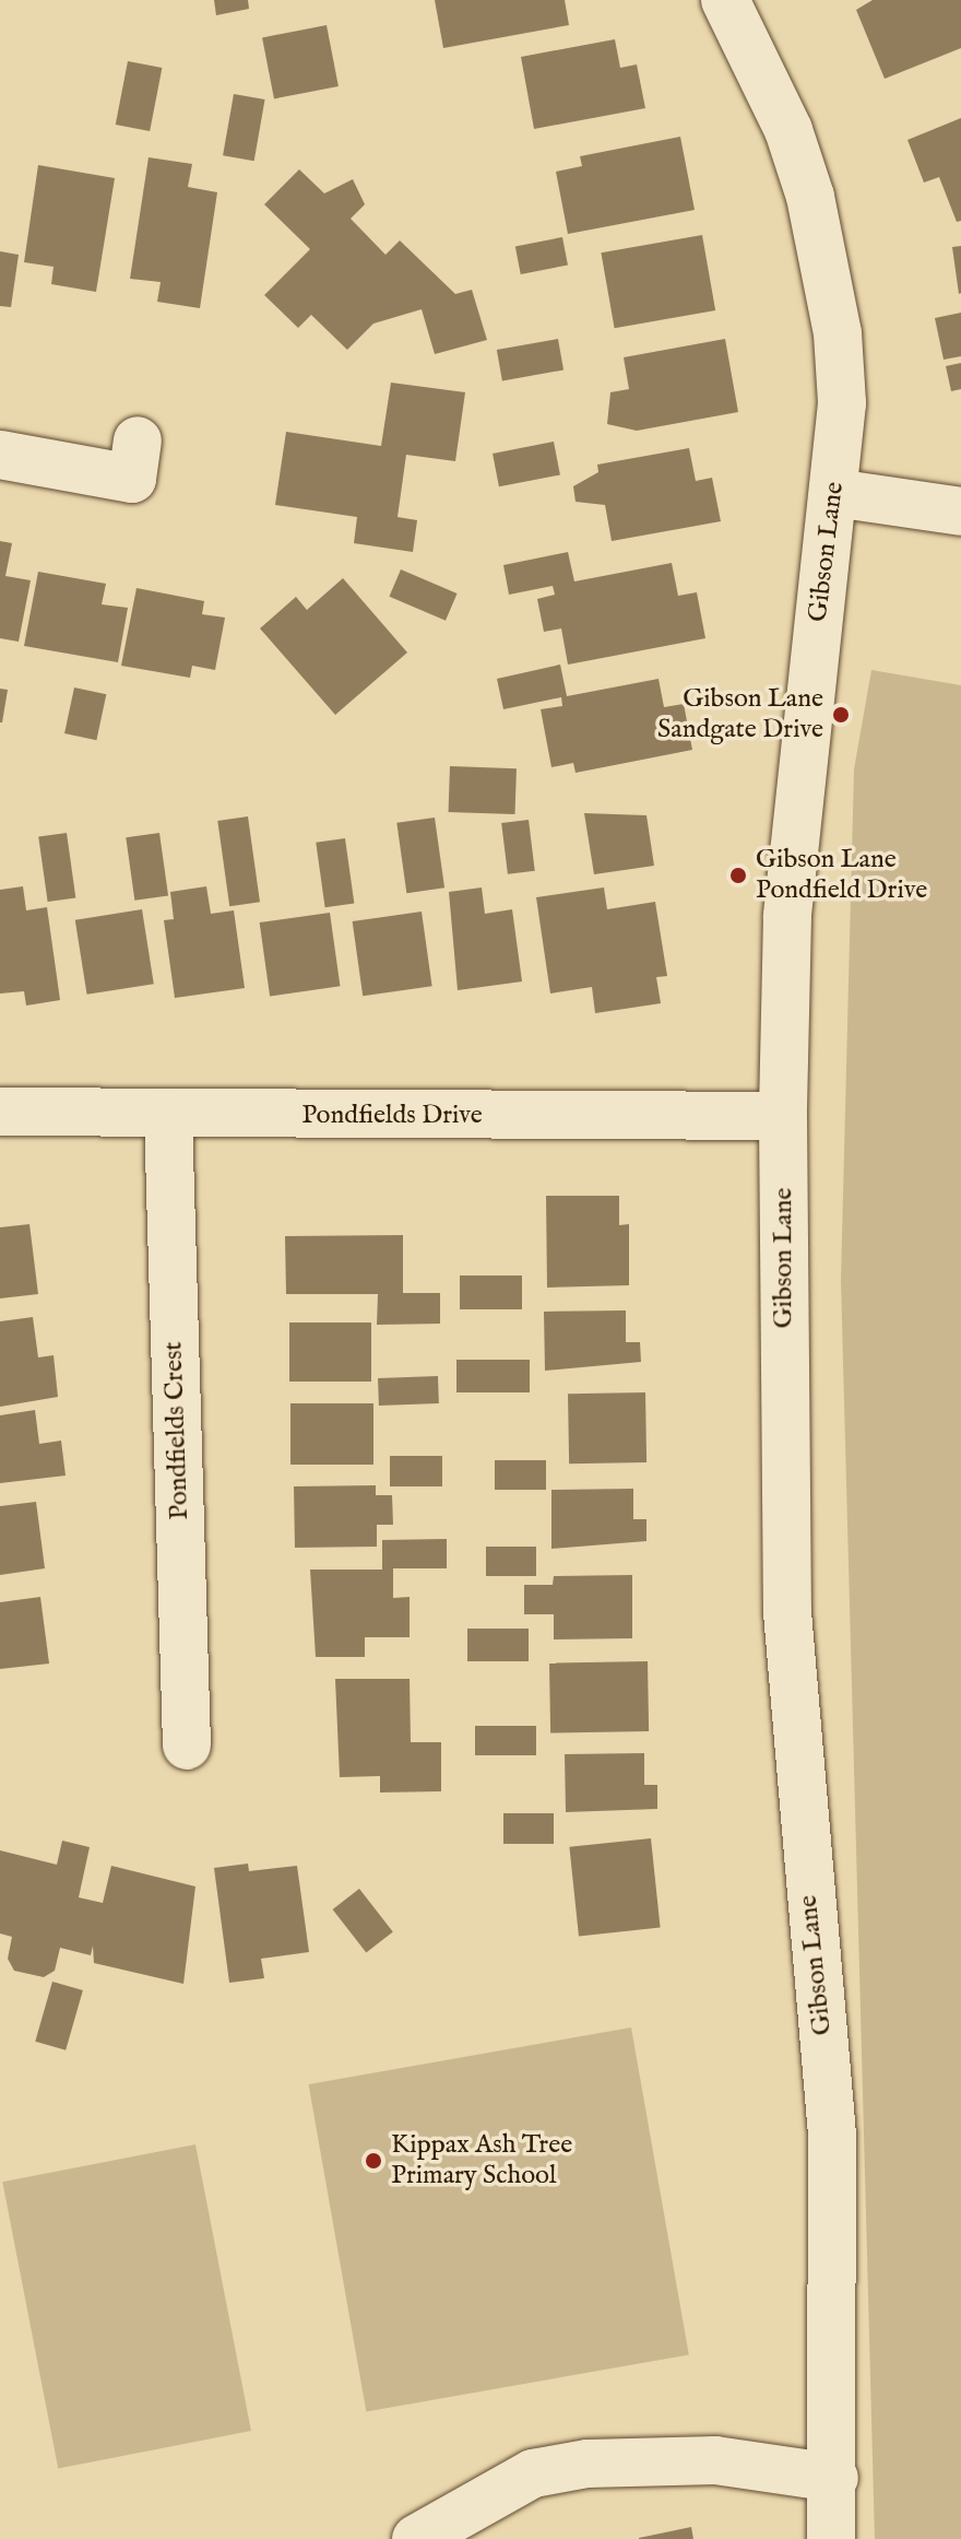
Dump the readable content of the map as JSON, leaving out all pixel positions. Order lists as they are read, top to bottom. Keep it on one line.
{"streets":{"street":["Gibson Lane","Pondfields Drive","Pondfields Crest"]},"crossings":[["Gibson Lane","Pondfields Drive"],["Pondfields Drive","Pondfields Crest"]],"places":["Gibson Lane Sandgate Drive","Gibson Lane Pondfield Drive","Kippax Ash Tree Primary School"]}
